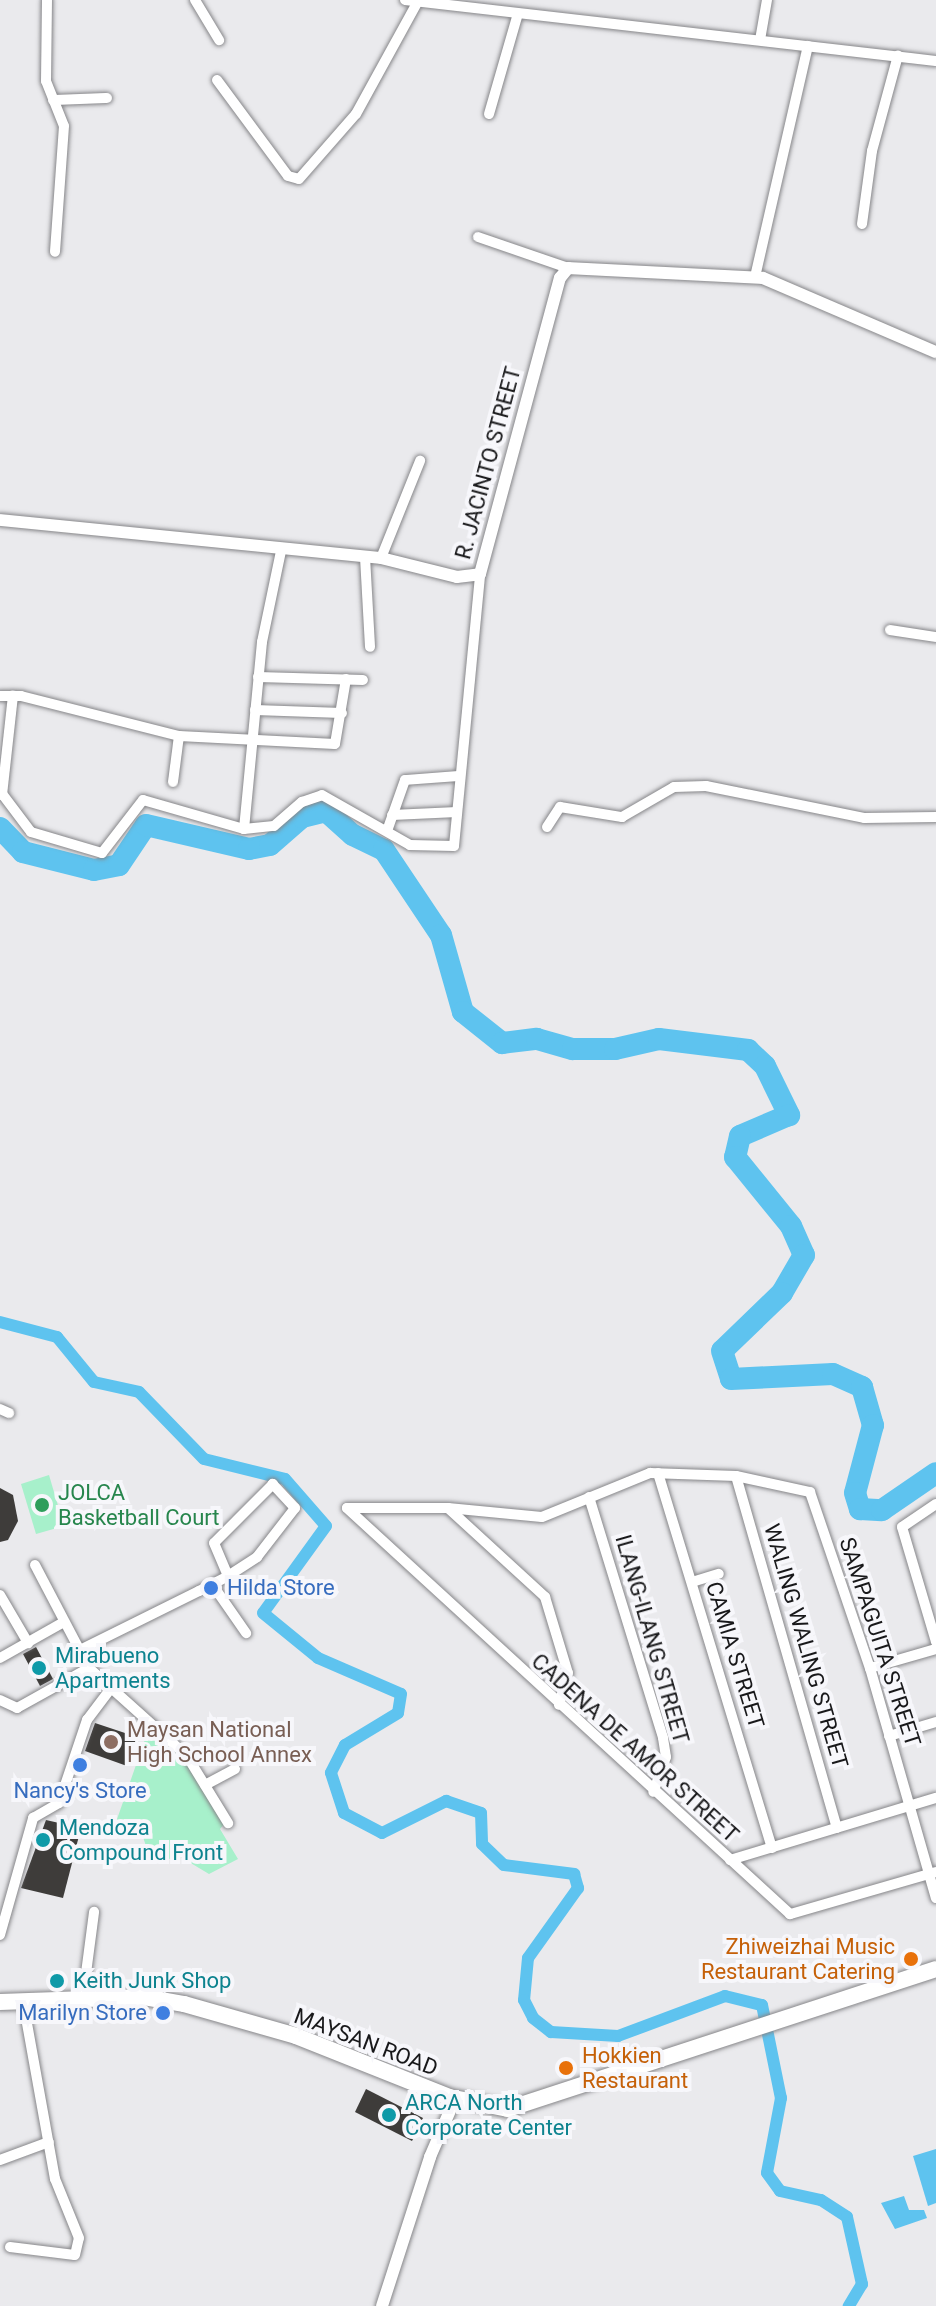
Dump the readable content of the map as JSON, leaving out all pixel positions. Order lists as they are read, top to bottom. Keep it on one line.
{"streets":{"main road":["MAYSAN ROAD"],"street":["R. JACINTO STREET","ILANG-ILANG STREET","SAMPAGUITA STREET","WALING WALING STREET","CAMIA STREET","CADENA DE AMOR STREET"]},"crossings":[["ILANG-ILANG STREET","CADENA DE AMOR STREET"],["SAMPAGUITA STREET","WALING WALING STREET"],["SAMPAGUITA STREET","CADENA DE AMOR STREET"]],"places":["JOLCA Basketball Court","Hilda Store","Mirabueno Apartments","Maysan National High School Annex","Nancy's Store","Mendoza Compound Front","Zhiweizhai Music Restaurant Catering","Keith Junk Shop","Marilyn Store","Hokkien Restaurant","ARCA North Corporate Center"]}
